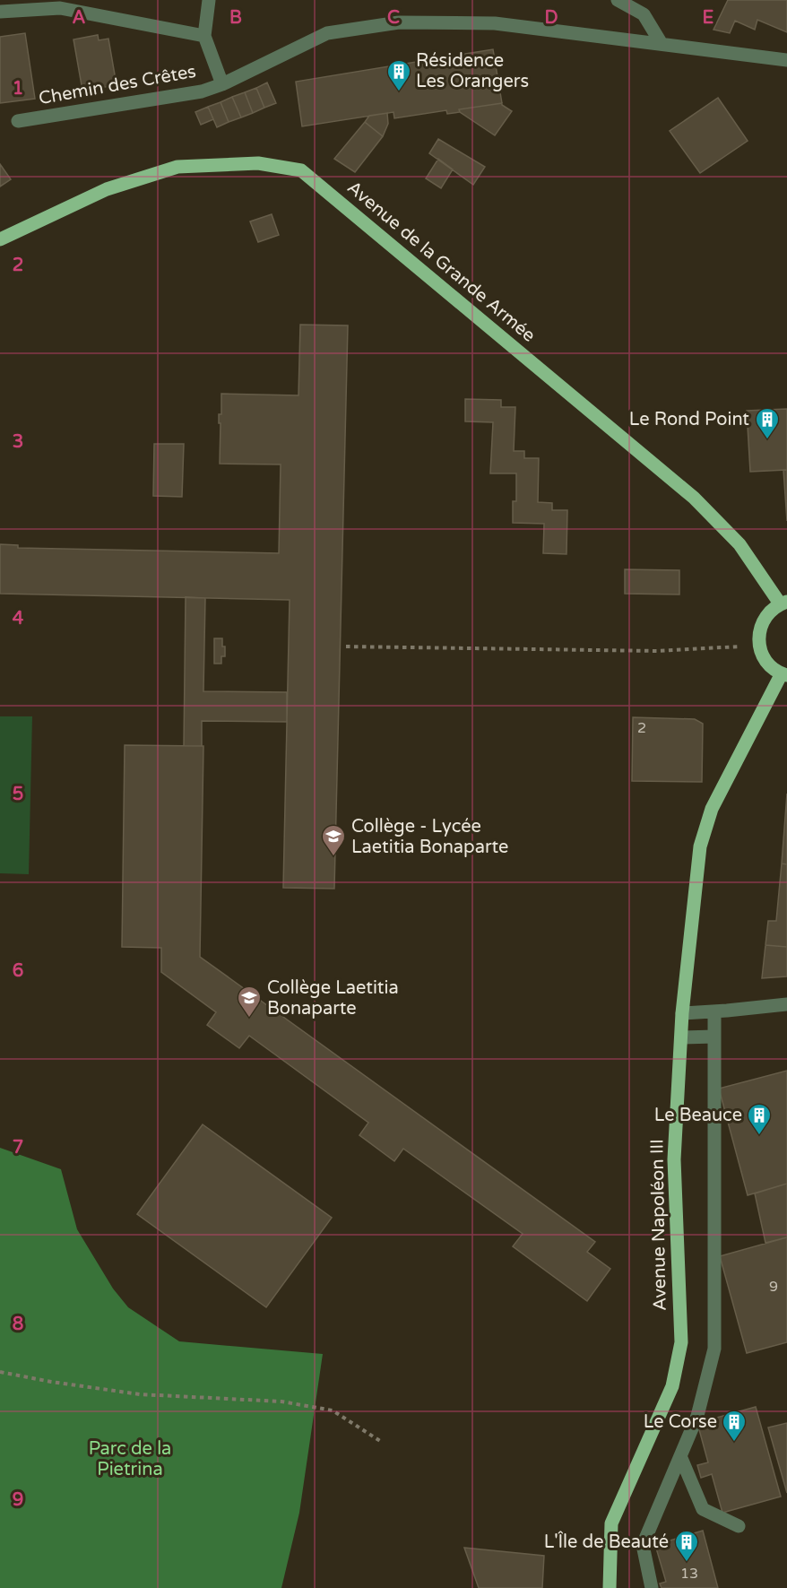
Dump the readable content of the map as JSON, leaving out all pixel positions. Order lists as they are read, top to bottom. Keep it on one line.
{"streets":{"main road":["Avenue de la Grande Armée","Avenue Napoléon III"],"street":["Chemin des Crêtes"]},"parks":["Parc de la Pietrina"],"places":{"building":["Résidence Les Orangers","Le Rond Point","Le Beauce","Le Corse","L'Île de Beauté"],"school or university":["Collège - Lycée Laetitia Bonaparte","Collège Laetitia Bonaparte"]},"house_numbers":["2","9","13"],"grid":{"columns":["A","B","C","D","E"],"rows":["1","2","3","4","5","6","7","8","9"]}}
